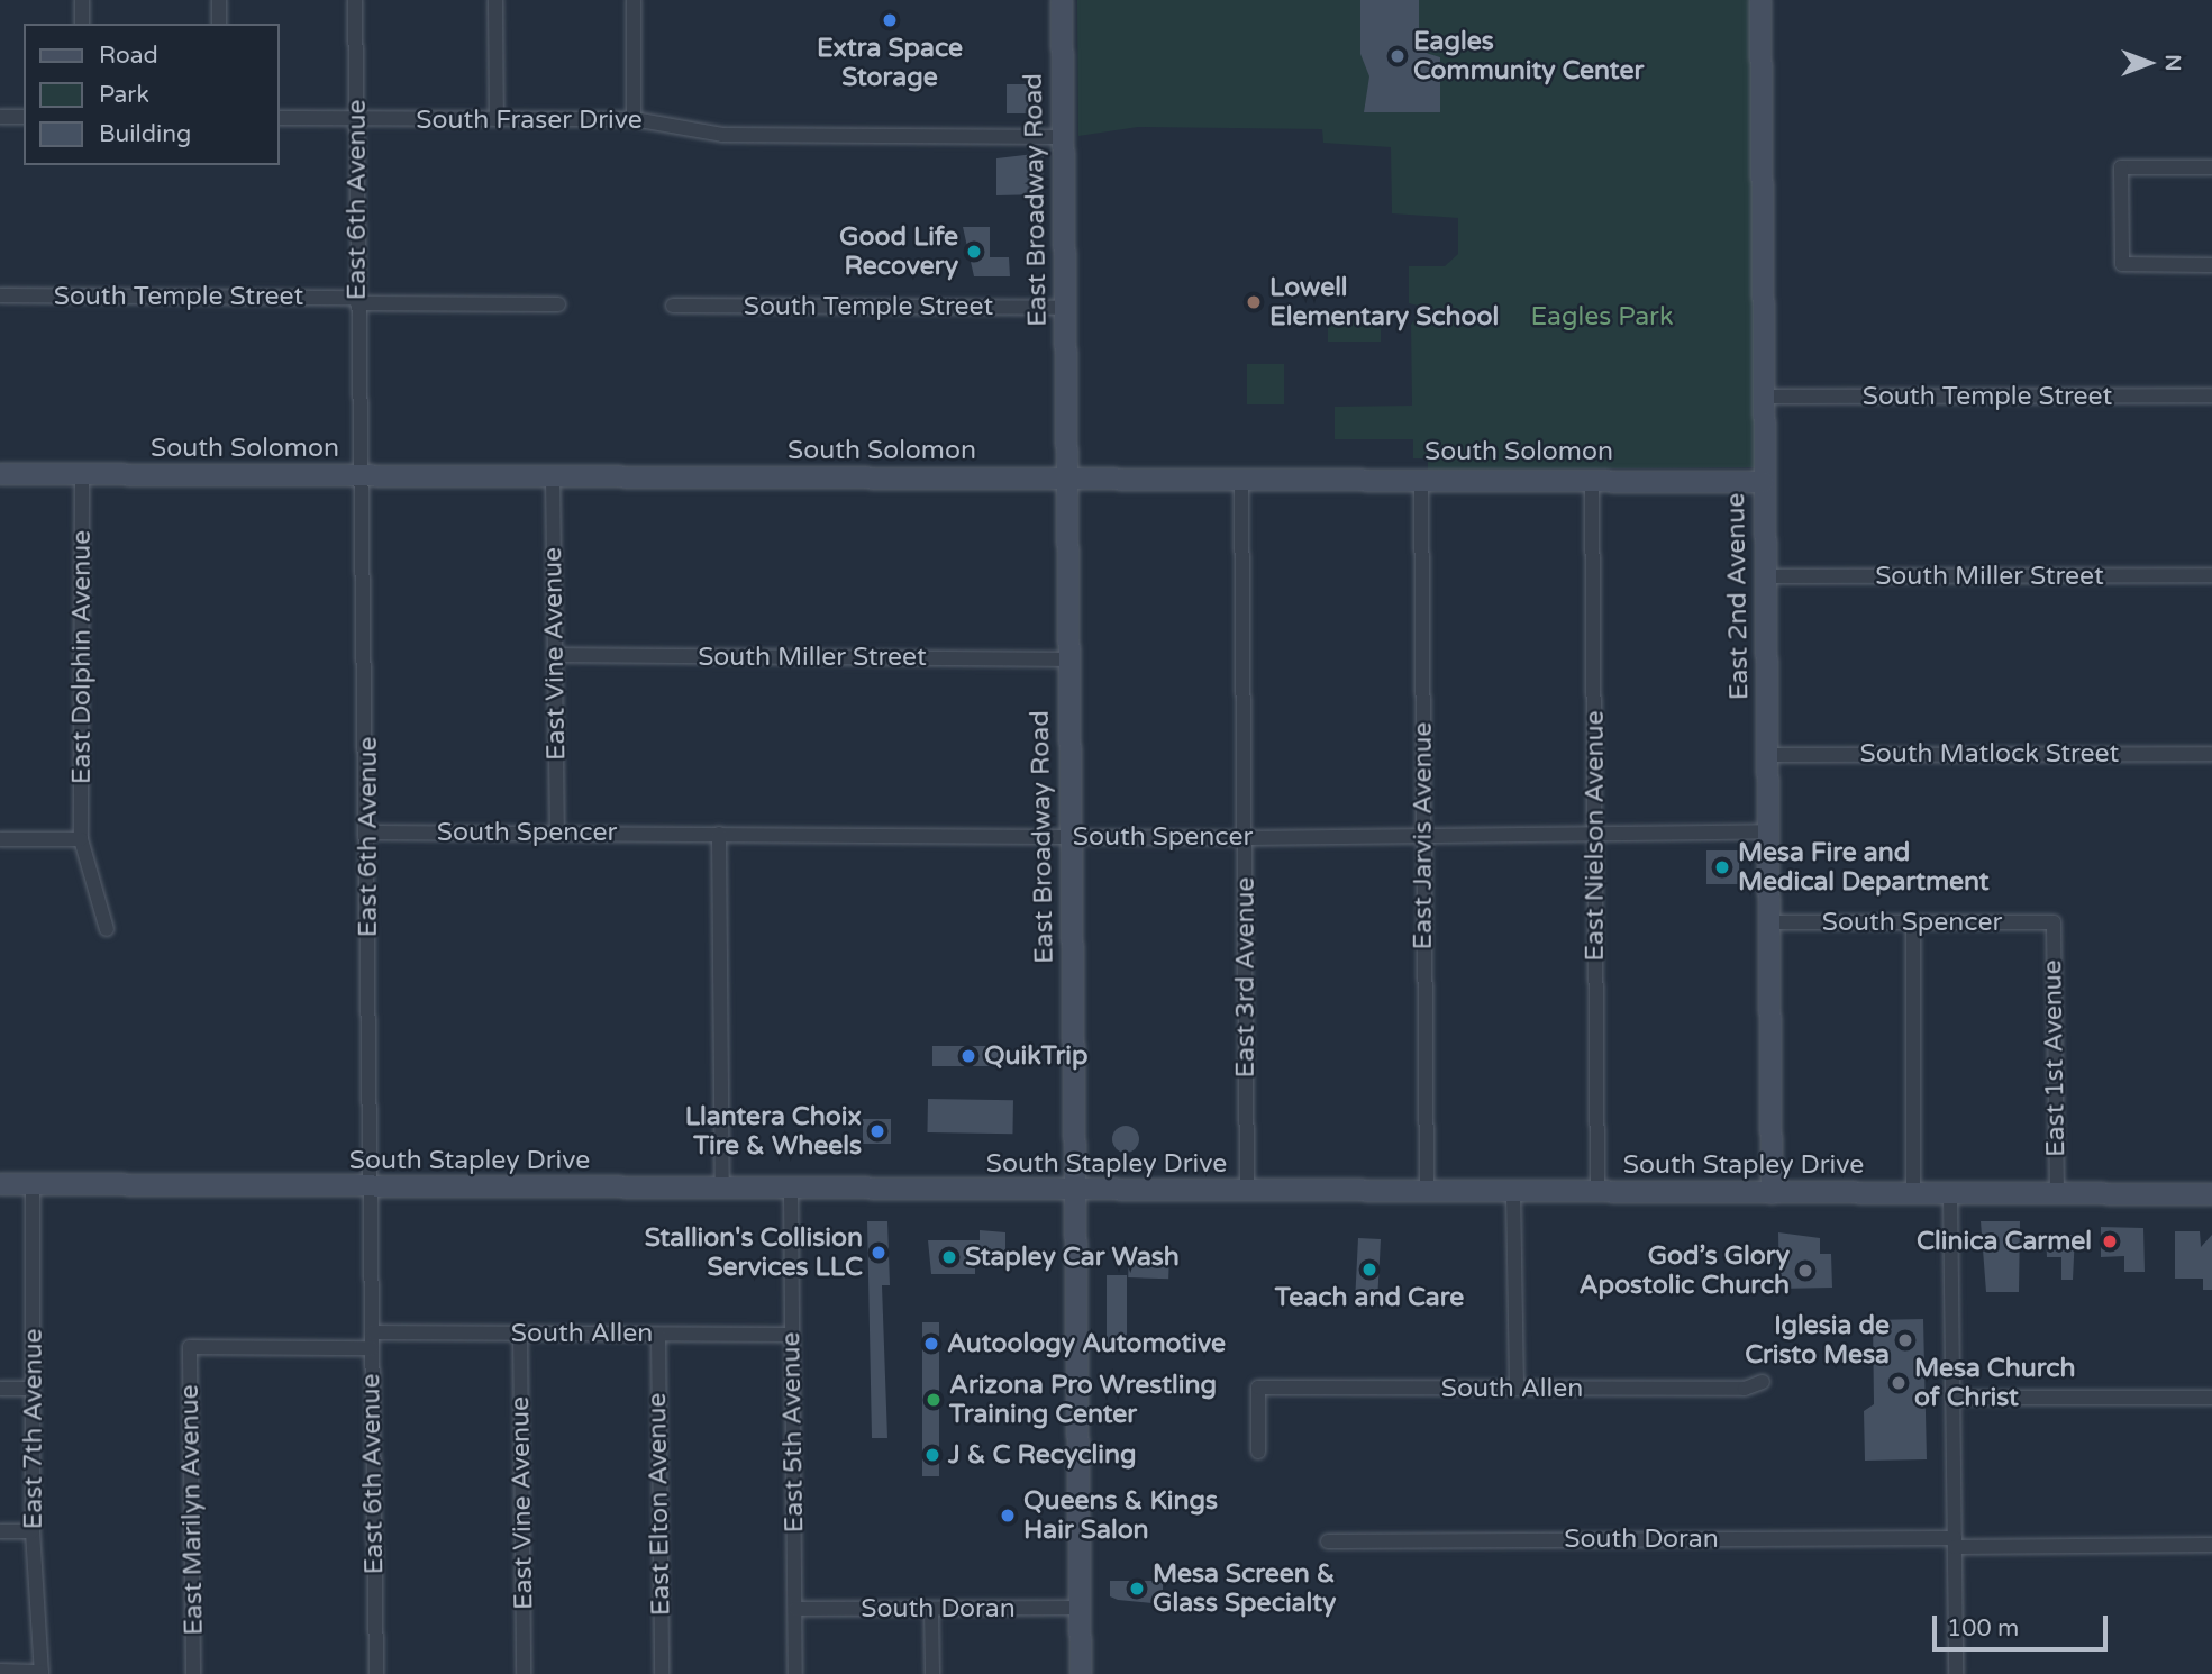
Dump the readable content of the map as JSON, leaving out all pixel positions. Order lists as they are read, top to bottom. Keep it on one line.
{"streets":{"main road":["East Broadway Road","South Solomon","East 2nd Avenue","South Stapley Drive"],"street":["South Fraser Drive","East 6th Avenue","South Temple Street","South Miller Street","East Vine Avenue","East Dolphin Avenue","South Matlock Street","South Spencer","East Jarvis Avenue","East Nielson Avenue","East 3rd Avenue","East 1st Avenue","South Allen","East 7th Avenue","East 5th Avenue","East Elton Avenue","East Marilyn Avenue","South Doran"]},"crossings":[["South Fraser Drive","East 6th Avenue"],["South Fraser Drive","East Broadway Road"],["East 6th Avenue","South Temple Street"],["East 6th Avenue","South Solomon"],["East 6th Avenue","South Spencer"],["East 6th Avenue","South Stapley Drive"],["East 6th Avenue","South Allen"],["East 6th Avenue","East Marilyn Avenue"],["East Broadway Road","South Temple Street"],["East Broadway Road","South Solomon"],["East Broadway Road","South Miller Street"],["East Broadway Road","South Spencer"],["East Broadway Road","South Stapley Drive"],["East Broadway Road","South Doran"],["South Temple Street","East 2nd Avenue"],["South Solomon","East 2nd Avenue"],["South Solomon","East Vine Avenue"],["South Solomon","East Dolphin Avenue"],["South Solomon","East Jarvis Avenue"],["South Solomon","East Nielson Avenue"],["South Solomon","East 3rd Avenue"],["South Miller Street","East 2nd Avenue"],["South Miller Street","East Vine Avenue"],["East 2nd Avenue","South Matlock Street"],["East 2nd Avenue","South Spencer"],["East 2nd Avenue","South Stapley Drive"],["East Vine Avenue","South Spencer"],["East Vine Avenue","South Allen"],["South Spencer","East Jarvis Avenue"],["South Spencer","East Nielson Avenue"],["South Spencer","East 3rd Avenue"],["South Spencer","East 1st Avenue"],["East Jarvis Avenue","South Stapley Drive"],["East Nielson Avenue","South Stapley Drive"],["East 3rd Avenue","South Stapley Drive"],["East 1st Avenue","South Stapley Drive"],["South Stapley Drive","East 7th Avenue"],["South Stapley Drive","East 5th Avenue"],["South Allen","East 5th Avenue"],["South Allen","East Elton Avenue"],["East 5th Avenue","South Doran"]],"parks":["Eagles Park"],"places":["Extra Space Storage","Eagles Community Center","Good Life Recovery","Lowell Elementary School","Mesa Fire and Medical Department","QuikTrip","Llantera Choix Tire & Wheels","Clinica Carmel","Stallion's Collision Services LLC","Stapley Car Wash","Teach and Care","God’s Glory Apostolic Church","Iglesia de Cristo Mesa","Autoology Automotive","Mesa Church of Christ","Arizona Pro Wrestling Training Center","J & C Recycling","Queens & Kings Hair Salon","Mesa Screen & Glass Specialty"],"legend":["Road","Park","Building"],"scale_bar":"100 m","north":"right"}
